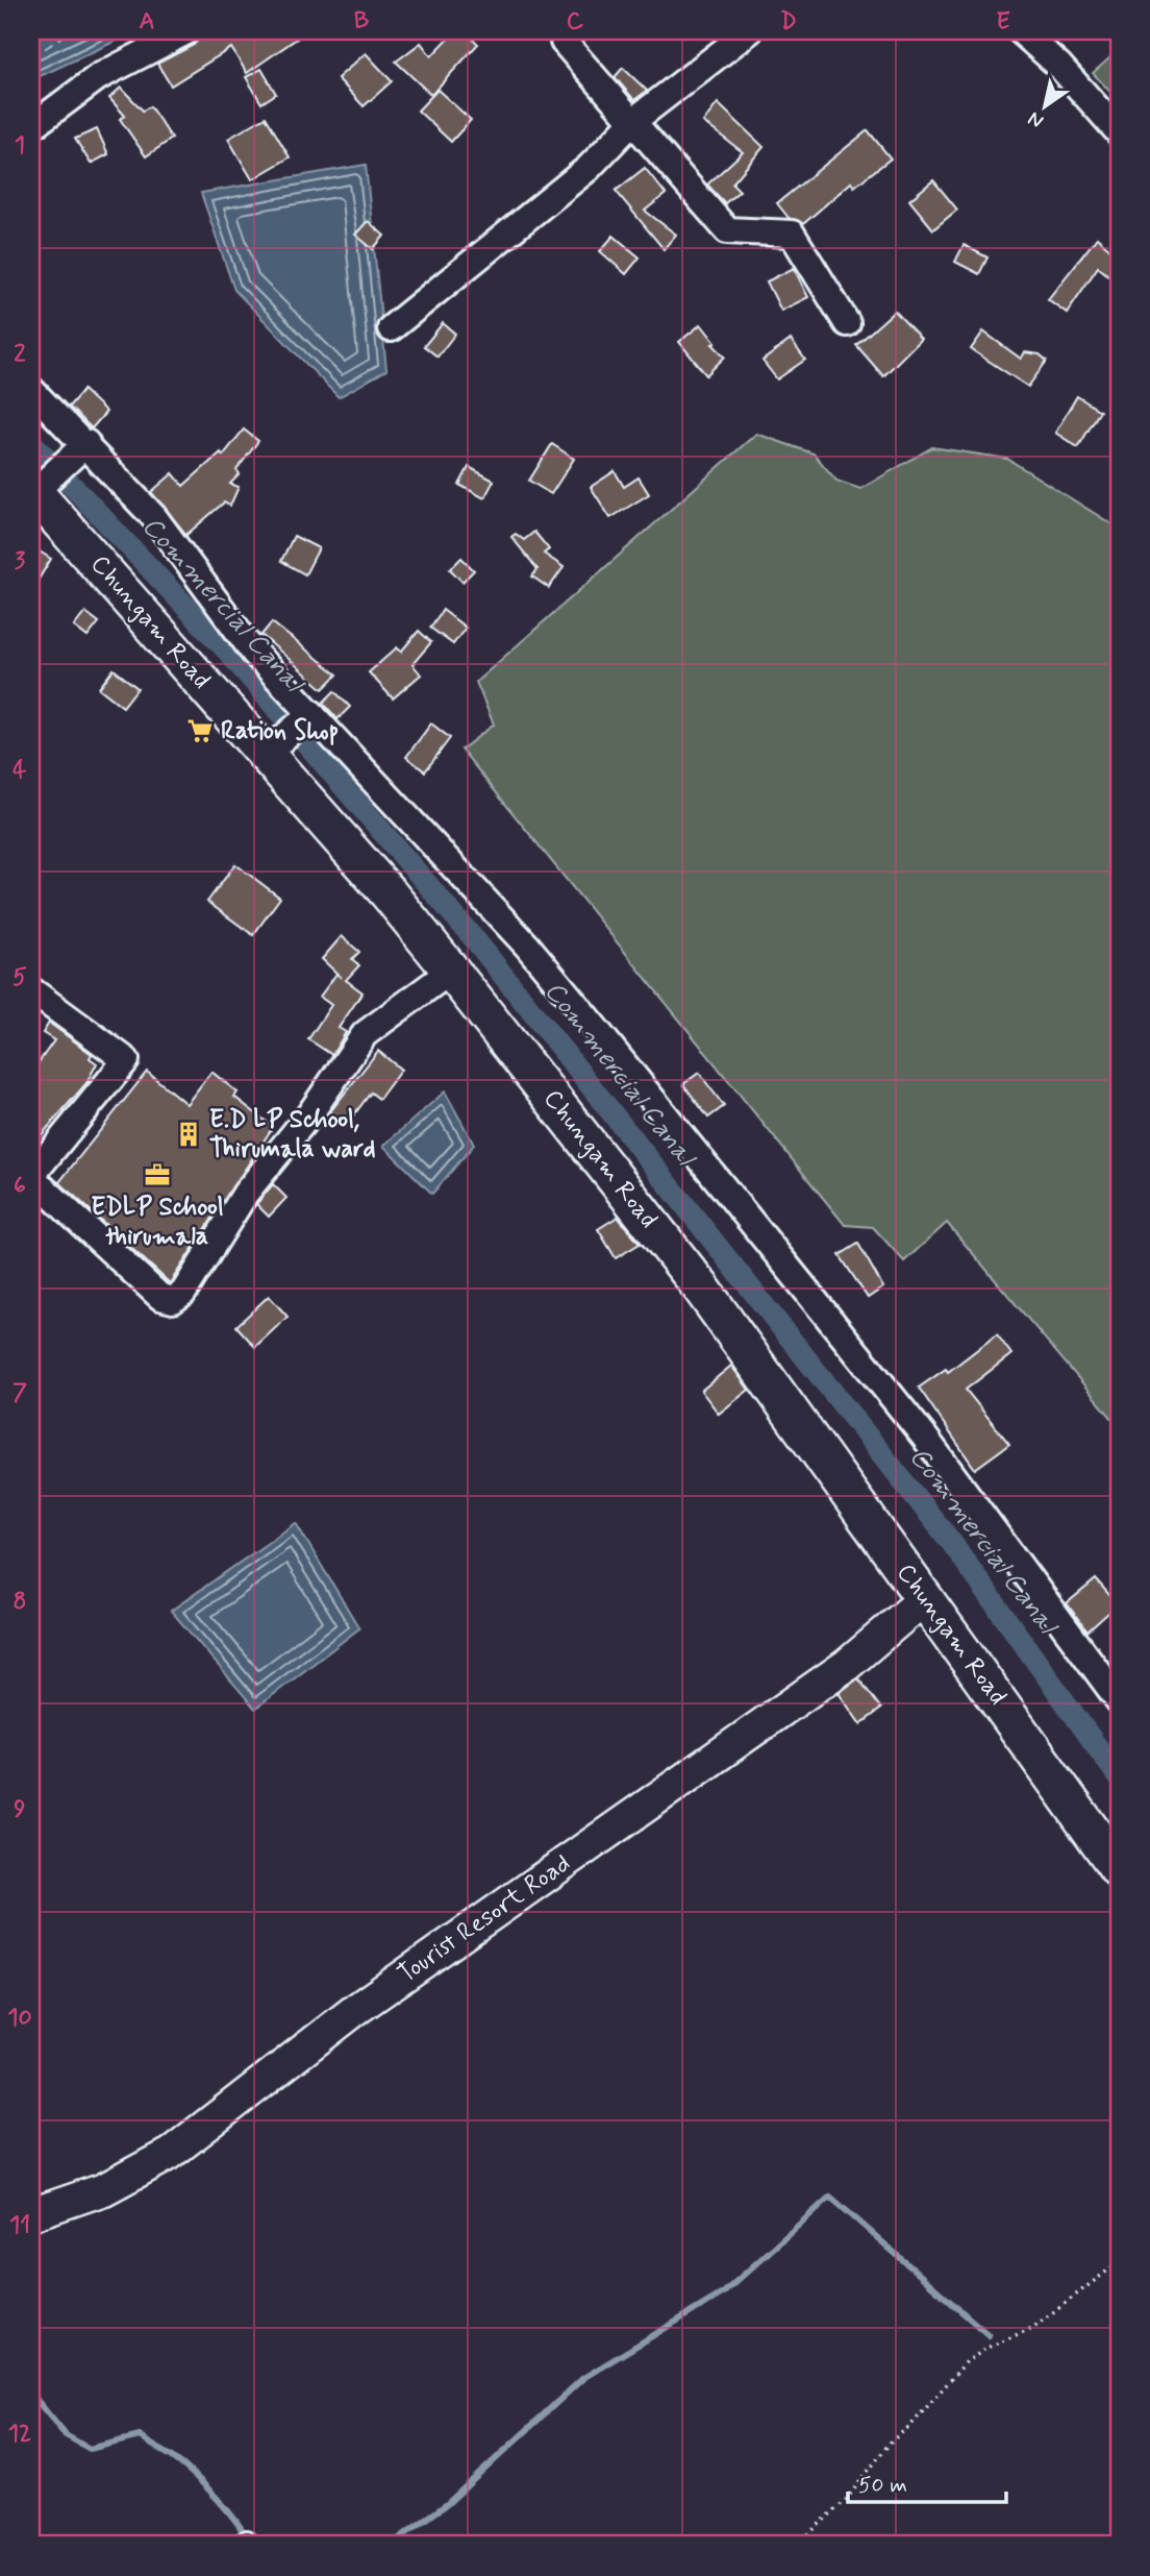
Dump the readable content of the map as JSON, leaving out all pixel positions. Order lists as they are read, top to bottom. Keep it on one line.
{"streets":{"main road":["Chungam Road"],"street":["Tourist Resort Road"]},"crossings":[["Chungam Road","Tourist Resort Road"]],"water":["Commercial Canal"],"places":{"supermarket":["Ration Shop"],"building":["E.D LP School, Thirumala ward"],"office":["EDLP School thirumala"]},"scale_bar":"50 m","north":"bottom left","grid":{"columns":["A","B","C","D","E"],"rows":["1","2","3","4","5","6","7","8","9","10","11","12"]}}
